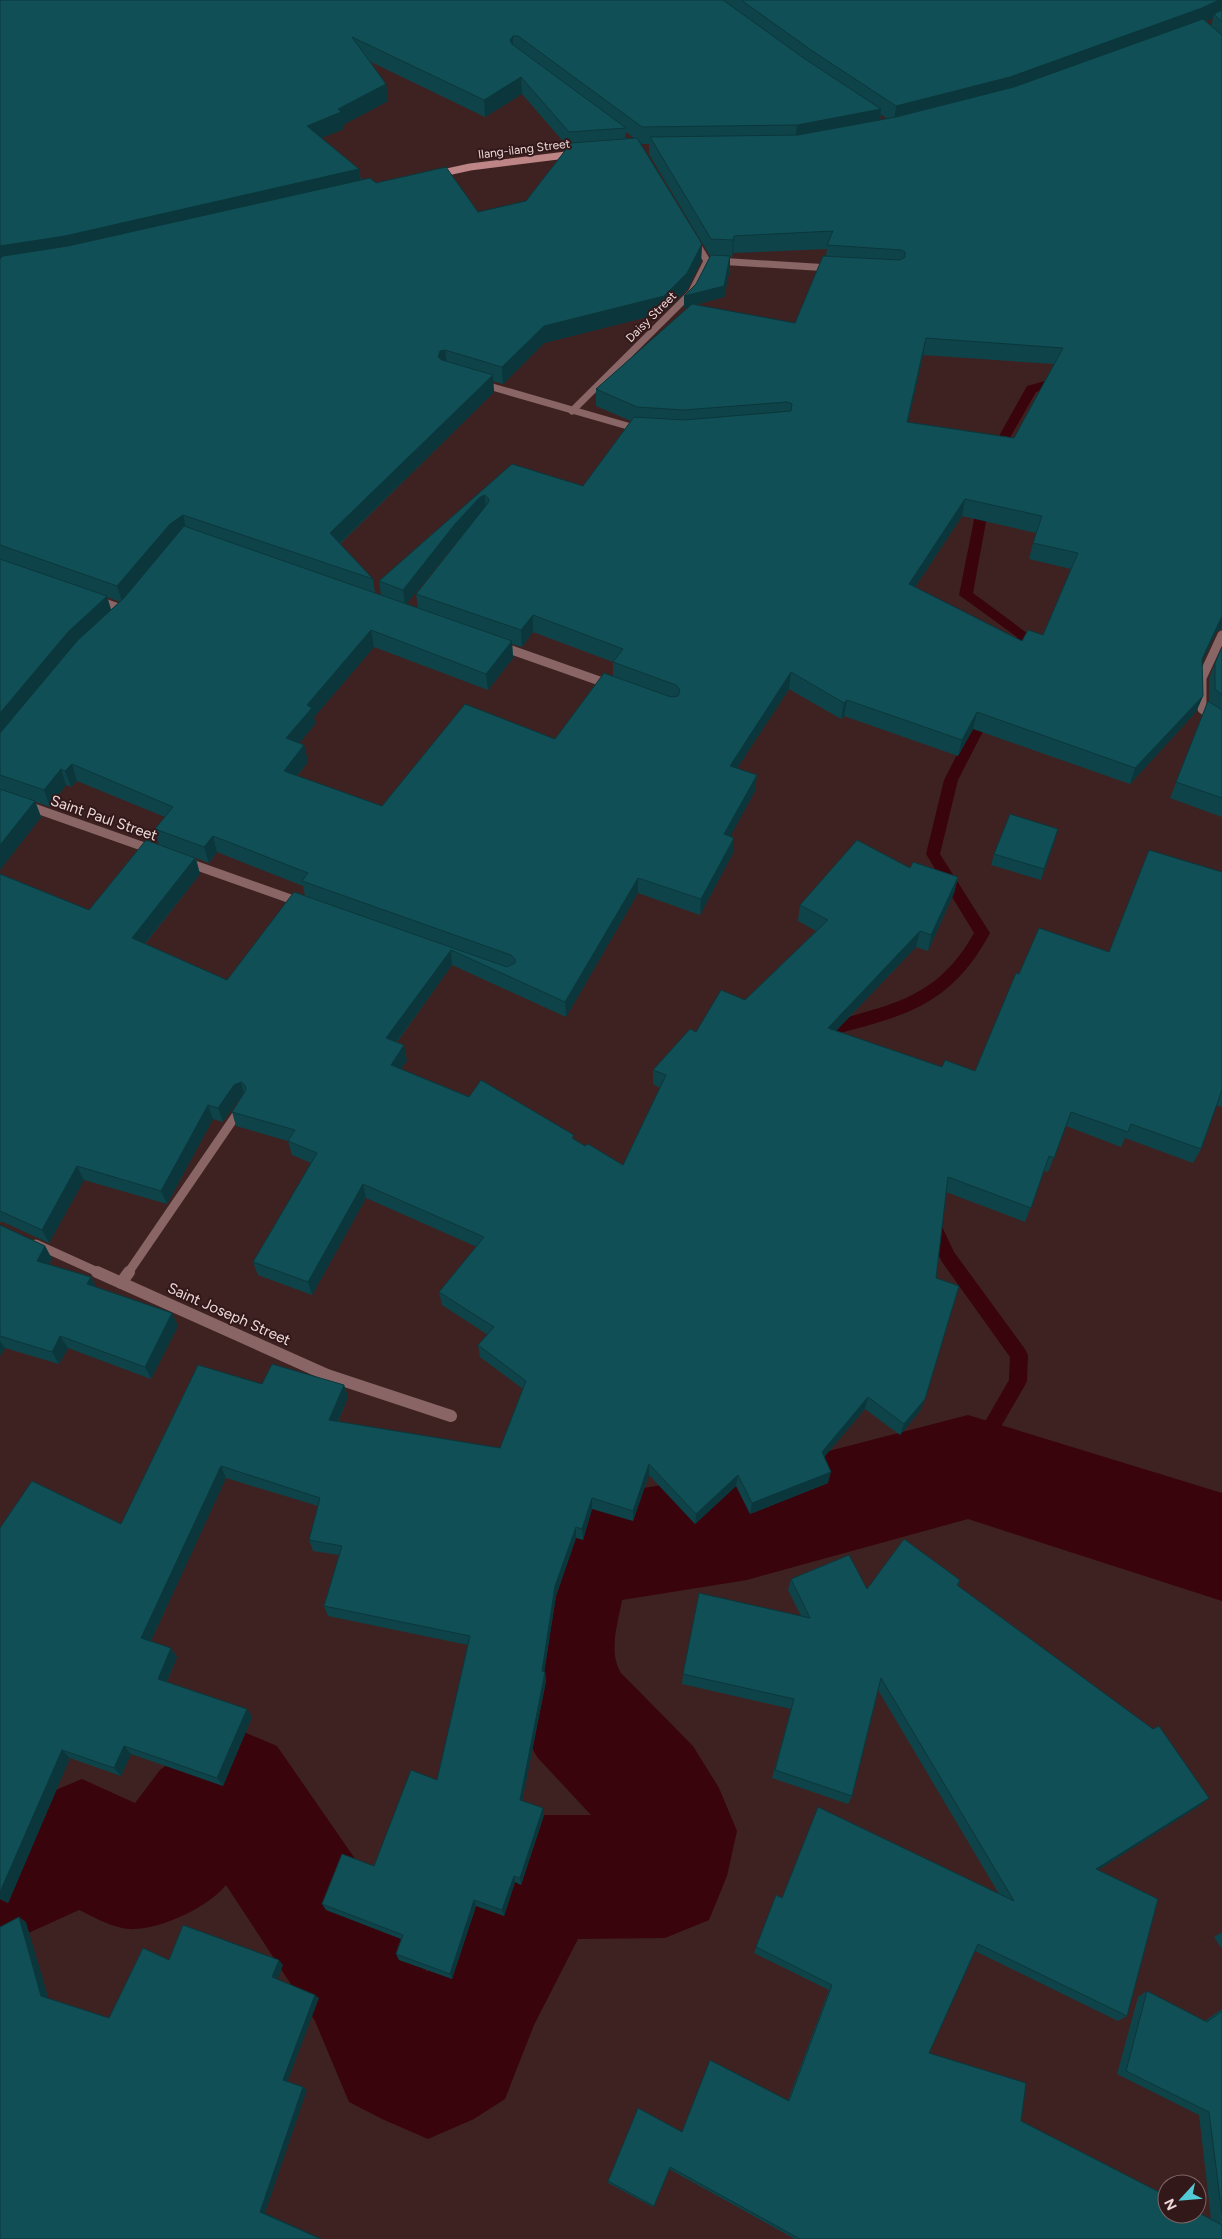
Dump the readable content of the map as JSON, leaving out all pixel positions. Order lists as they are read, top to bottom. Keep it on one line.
{"streets":{"street":["Ilang-ilang Street","Daisy Street","Saint Paul Street","Saint Joseph Street"]},"north":"bottom left"}
